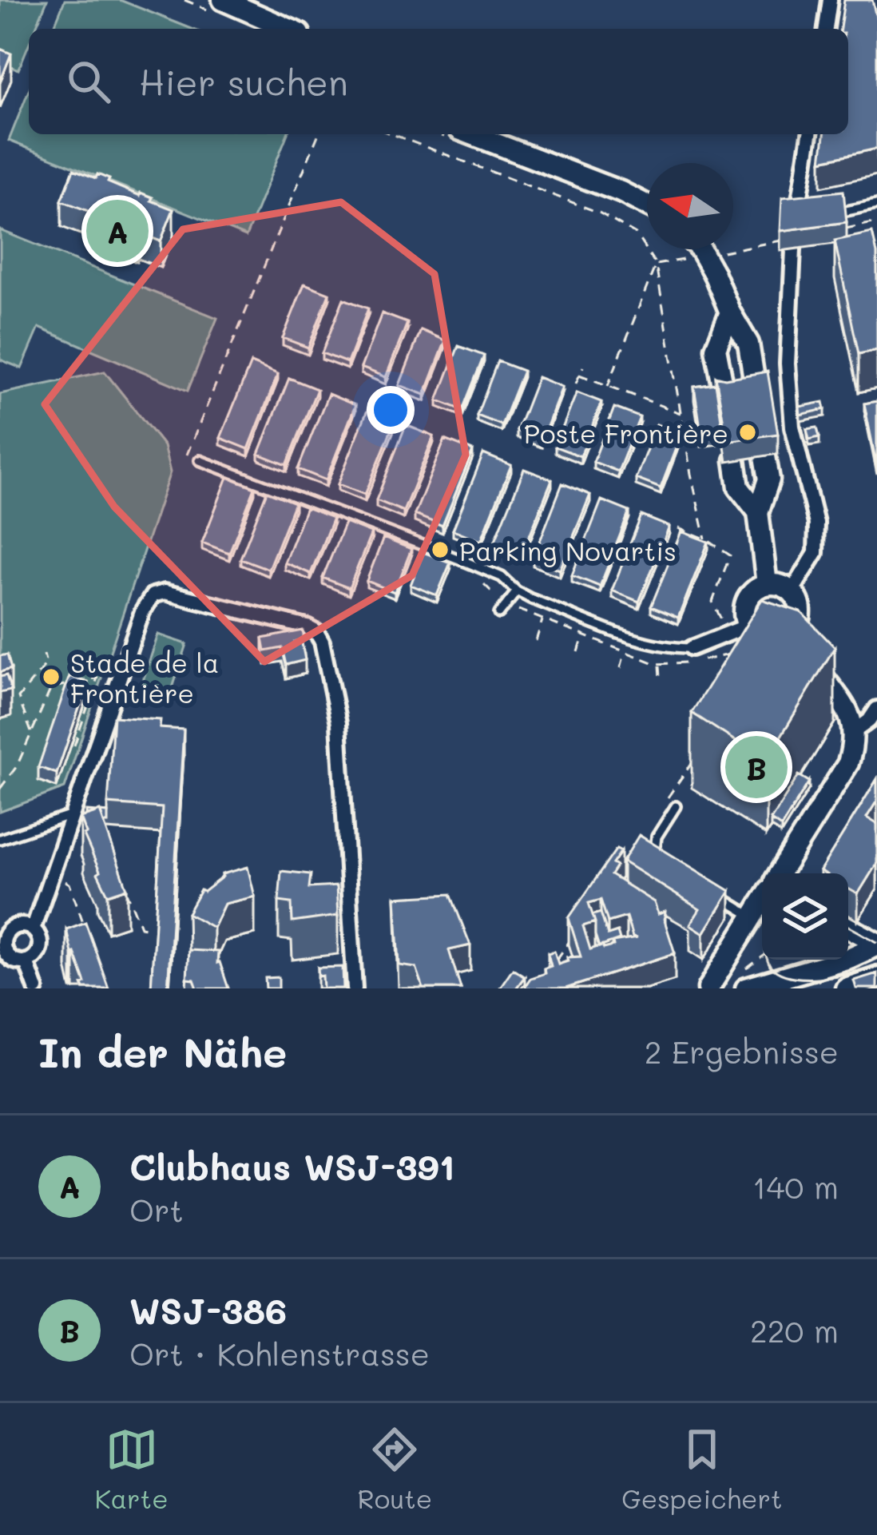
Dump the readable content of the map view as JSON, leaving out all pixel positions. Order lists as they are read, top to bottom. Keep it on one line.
{"places":["Poste Frontière","Parking Novartis","Stade de la Frontière"],"north":"left","page":{"search":"Hier suchen","pins":["A","B"],"heading":["In der Nähe","2 Ergebnisse"],"list":[{"mark":"A","name":"Clubhaus WSJ-391","note":"Ort","value":"140 m"},{"mark":"B","name":"WSJ-386","note":"Ort · Kohlenstrasse","value":"220 m"}],"nav":["Karte","Route","Gespeichert"]}}
